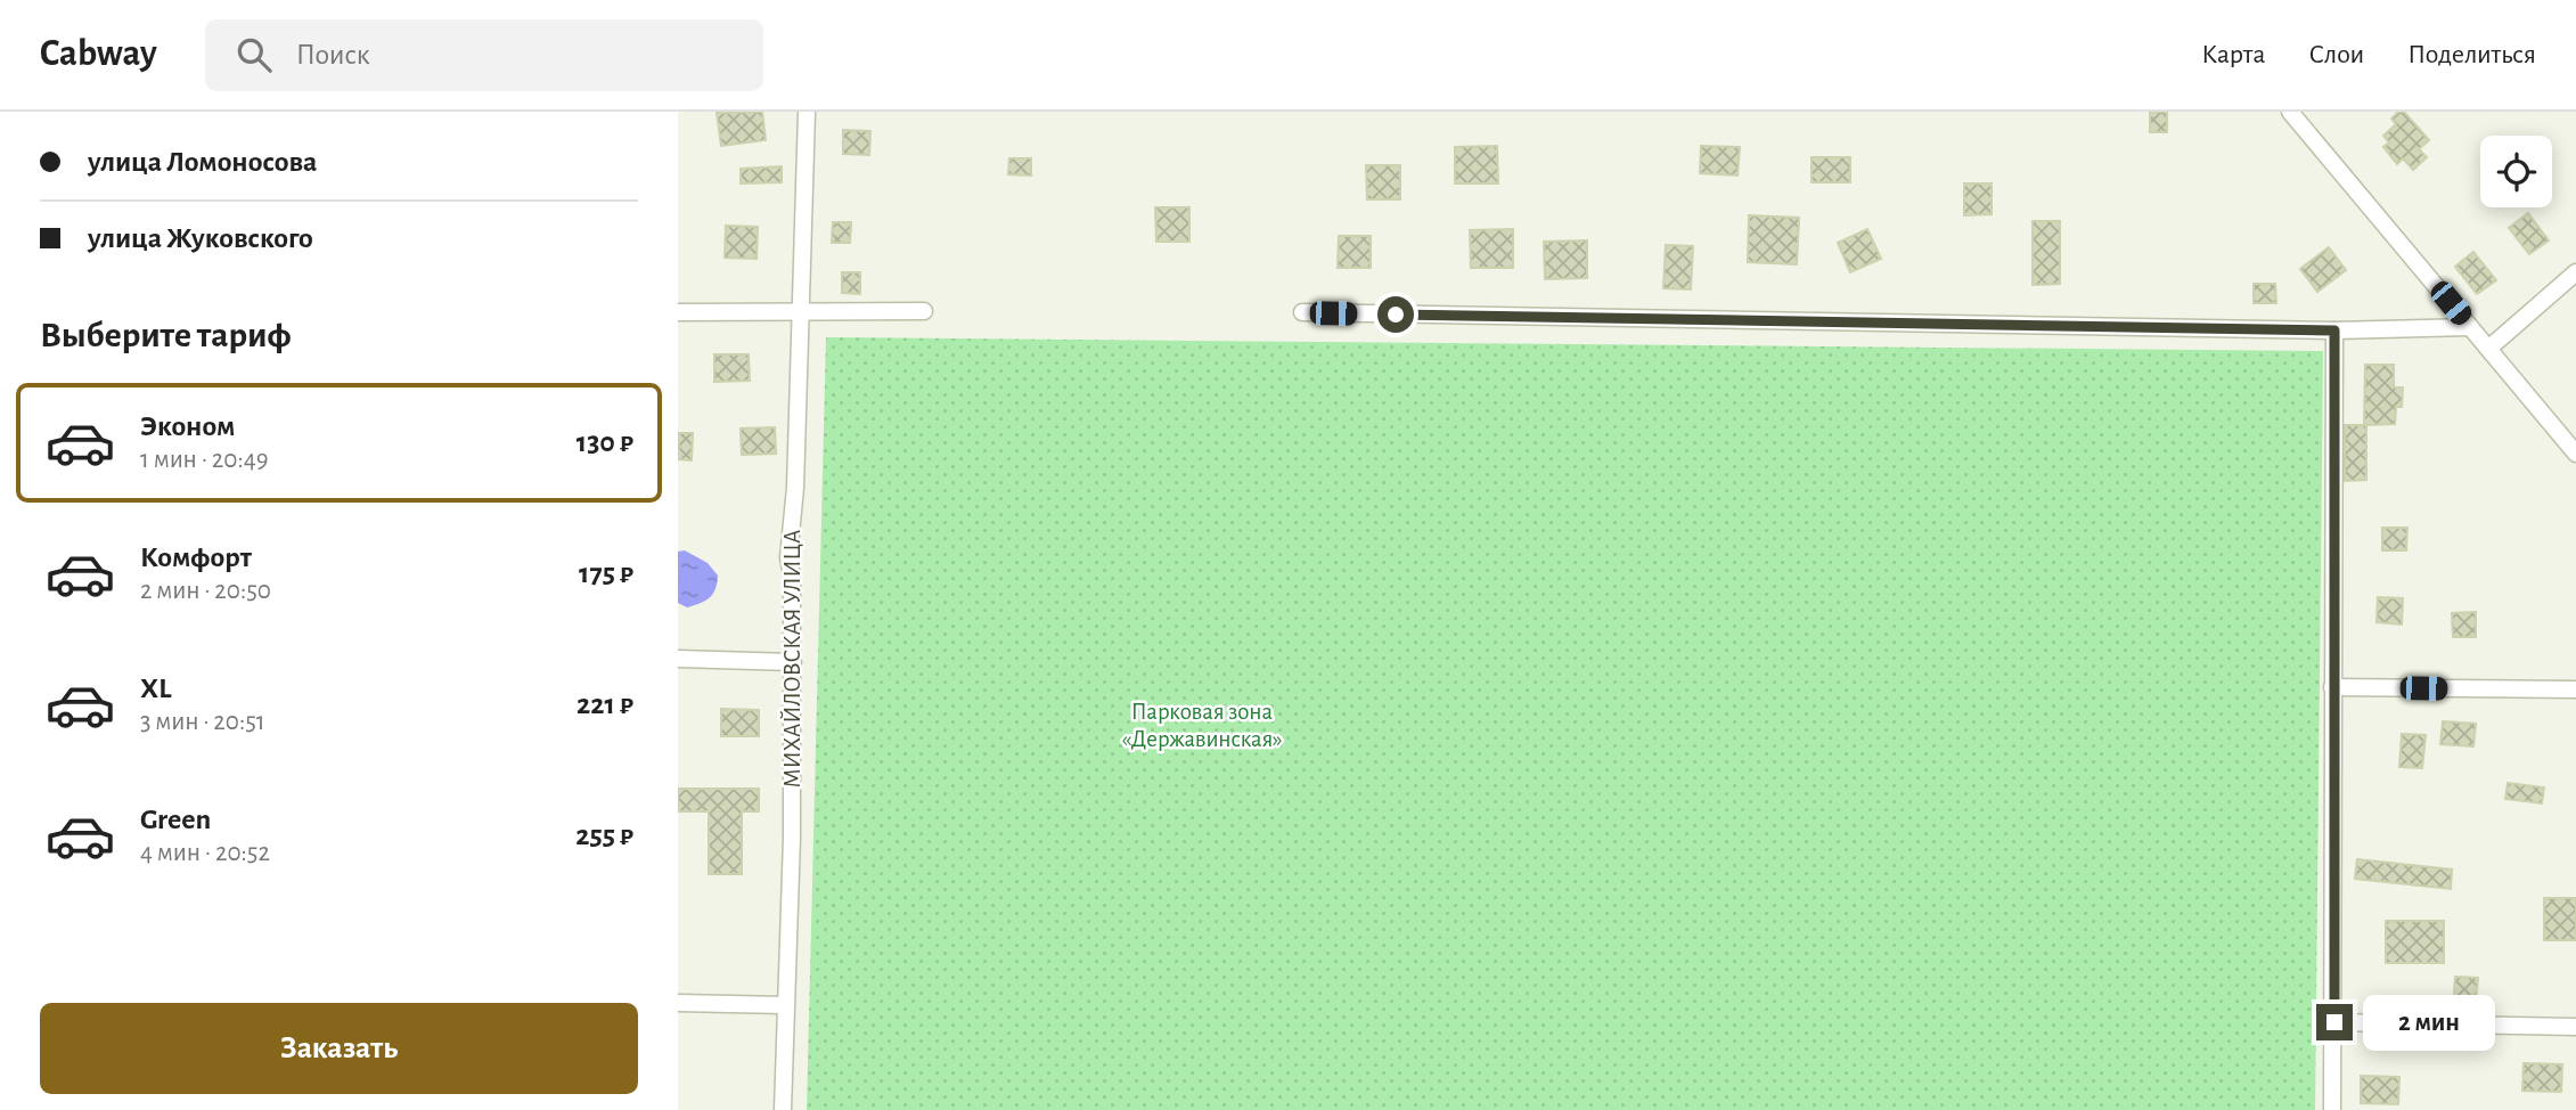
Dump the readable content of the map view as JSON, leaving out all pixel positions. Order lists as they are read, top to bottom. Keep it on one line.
{"streets":{"street":["МИХАЙЛОВСКАЯ УЛИЦА"]},"parks":["Парковая зона «Державинская»"],"page":{"header":"Cabway","search":"Поиск","nav":["Карта","Слои","Поделиться"],"banner":["улица Ломоносова","улица Жуковского"],"heading":"Выберите тариф","list":[{"name":"Эконом","note":"1 мин · 20:49","value":"130 ₽"},{"name":"Комфорт","note":"2 мин · 20:50","value":"175 ₽"},{"name":"XL","note":"3 мин · 20:51","value":"221 ₽"},{"name":"Green","note":"4 мин · 20:52","value":"255 ₽"}],"buttons":"Заказать","bubble":"2 мин"}}
